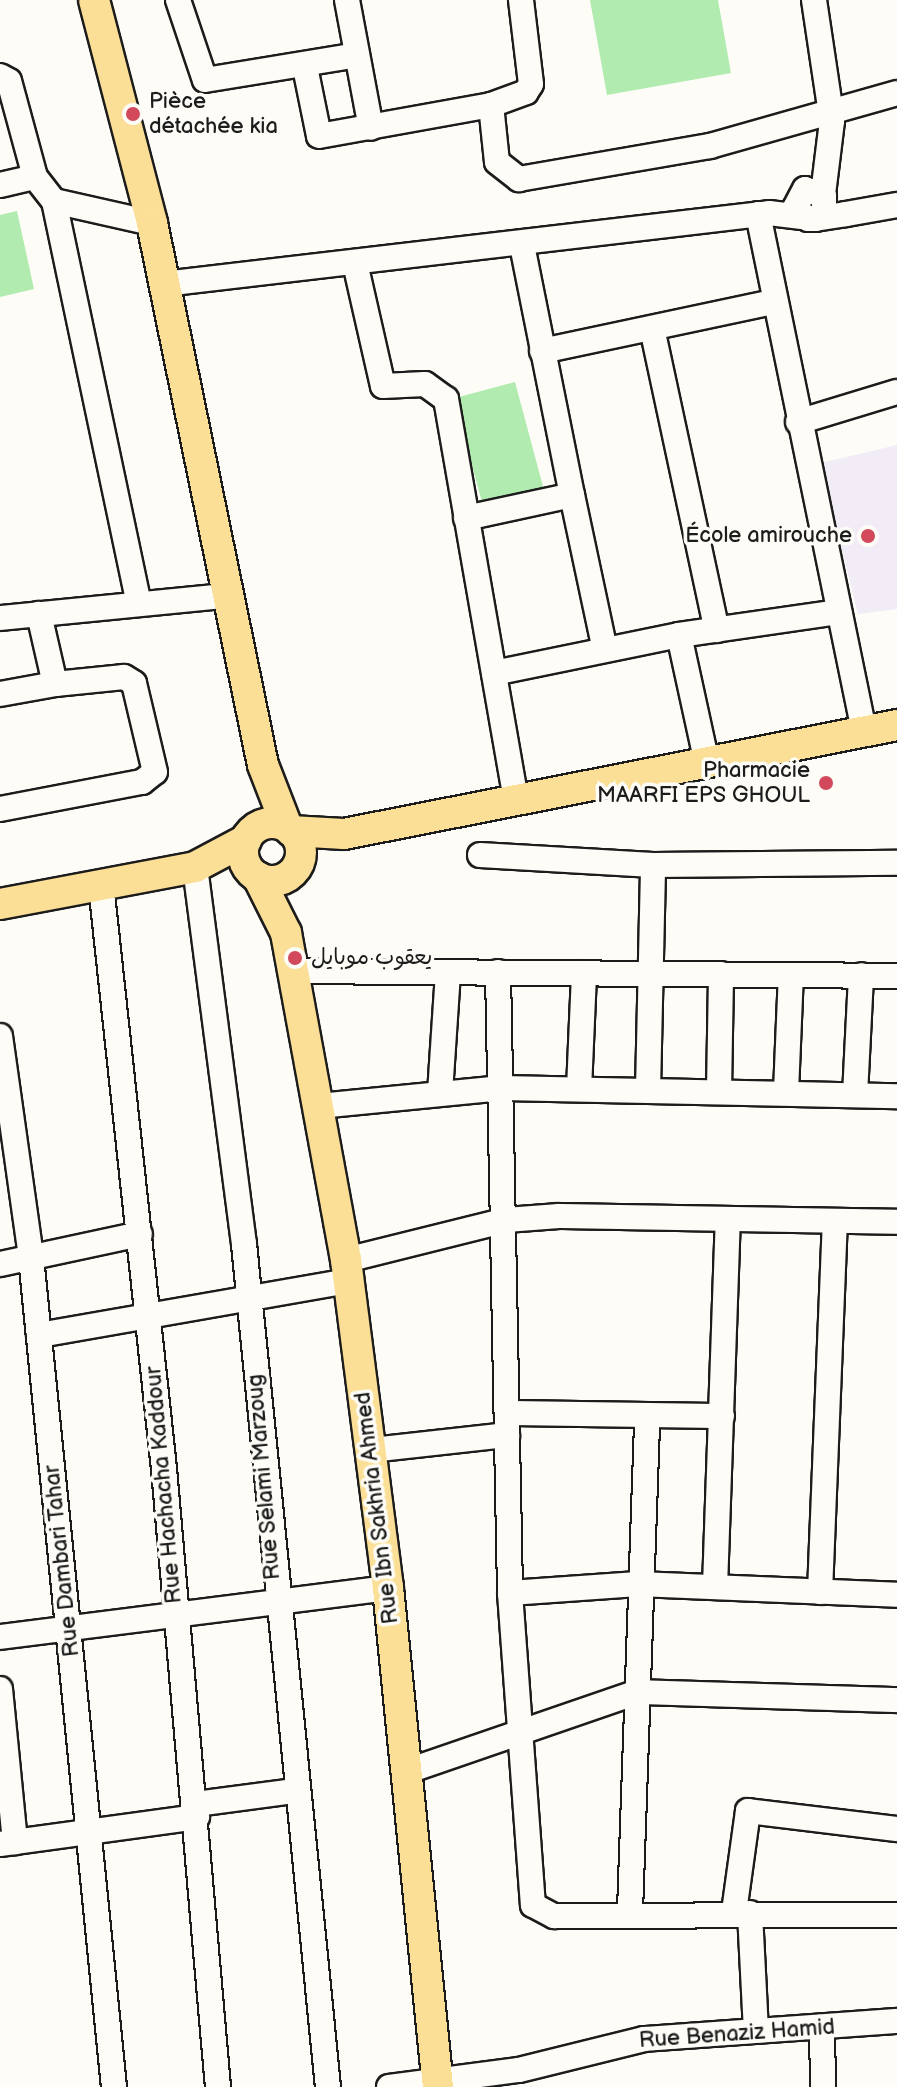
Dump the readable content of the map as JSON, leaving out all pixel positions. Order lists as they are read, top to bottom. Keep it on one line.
{"streets":{"main road":["Rue Ibn Sakhria Ahmed"],"street":["Rue Selami Marzoug","Rue Hachacha Kaddour","Rue Dambari Tahar","Rue Benaziz Hamid"]},"crossings":[["Rue Ibn Sakhria Ahmed","Rue Benaziz Hamid"]],"places":["Pièce détachée kia","École amirouche","Pharmacie MAARFI EPS GHOUL","يعقوب موبايل"]}
